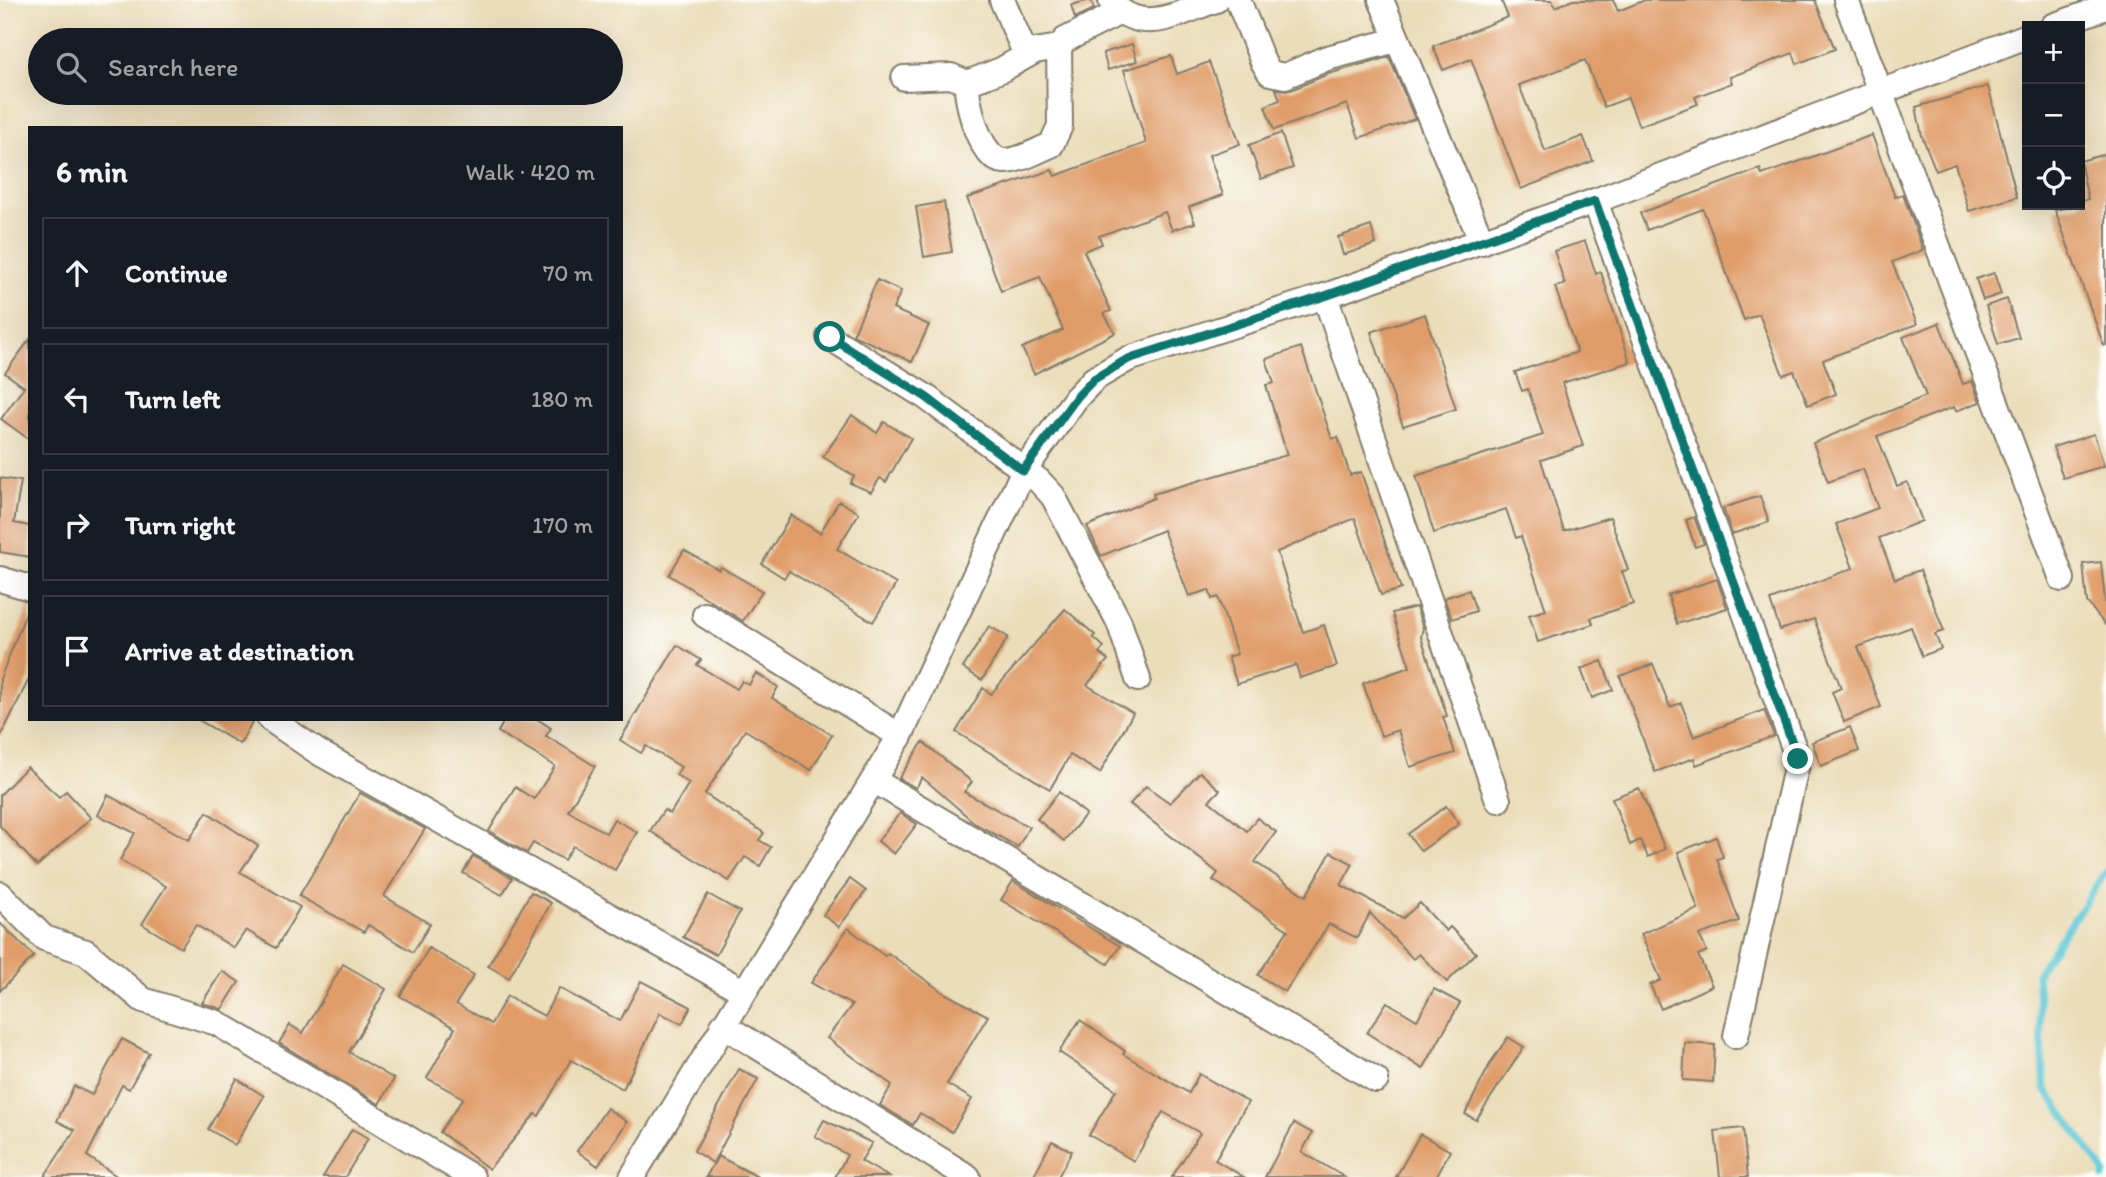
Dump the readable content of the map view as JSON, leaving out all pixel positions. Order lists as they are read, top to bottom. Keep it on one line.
{"page":{"map_buttons":["+","−"],"search":"Search here","heading":["6 min","Walk · 420 m"],"list":[["Continue","70 m"],["Turn left","180 m"],["Turn right","170 m"],"Arrive at destination"]}}
